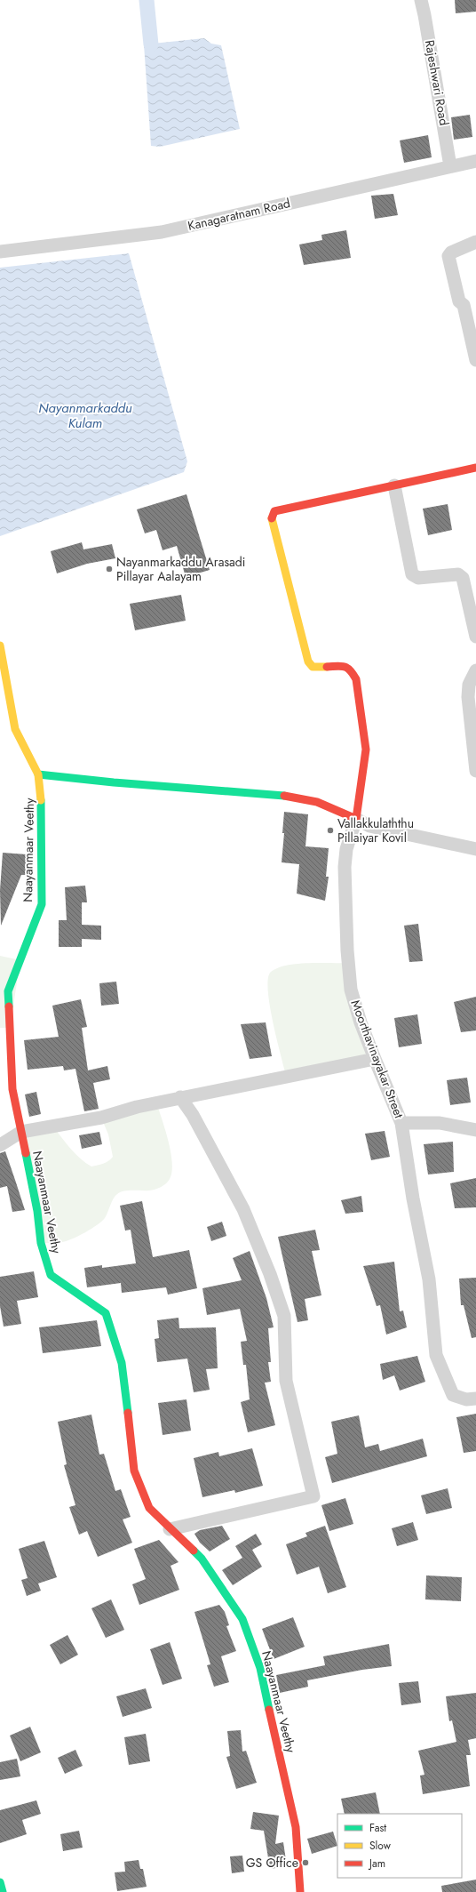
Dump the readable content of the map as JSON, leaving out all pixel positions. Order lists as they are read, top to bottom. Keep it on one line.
{"streets":{"street":["Rajeshwari Road","Kanagaratnam Road","Naayanmaar Veethy","Moorthavinayakar Street"]},"crossings":[["Rajeshwari Road","Kanagaratnam Road"]],"water":["Nayanmarkaddu Kulam"],"places":["Nayanmarkaddu Arasadi Pillayar Aalayam","Vallakkulaththu Pillaiyar Kovil","GS Office"],"legend":["Fast","Slow","Jam"]}
